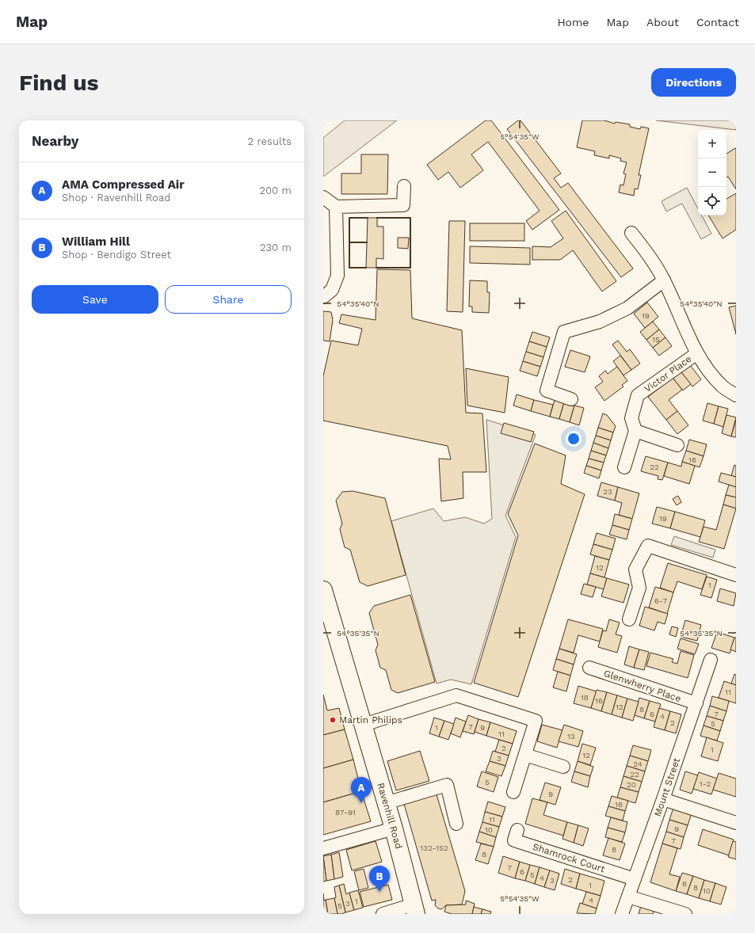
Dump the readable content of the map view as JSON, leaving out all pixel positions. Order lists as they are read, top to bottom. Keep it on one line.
{"streets":{"main road":["Ravenhill Road"],"street":["Victor Place","Glenwherry Place","Mount Street","Shamrock Court"]},"crossings":[["Glenwherry Place","Mount Street"],["Mount Street","Shamrock Court"]],"places":["Martin Philips"],"house_numbers":["19","15","16","22","23","19","12","1","6-7","11","18","16","12","8","6","7","4","2","5","7","1","9","11","13","2","1","12","3","24","22","5","1-2","20","9","16","87-91","11","9","10","7","132-152","8","8","7","6","5","4","2","3","6","1","8","10","4","1","3","5"],"page":{"header":"Map","nav":["Home","Map","About","Contact"],"buttons":["Directions",["Save","Share"]],"title":"Find us","heading":["Nearby","2 results"],"map_buttons":["+","−"],"list":[{"mark":"A","name":"AMA Compressed Air","note":"Shop · Ravenhill Road","value":"200 m"},{"mark":"B","name":"William Hill","note":"Shop · Bendigo Street","value":"230 m"}],"pins":["A","B"]},"coordinates":["5°54'35\"W","54°35'40\"N","54°35'35\"N"]}
